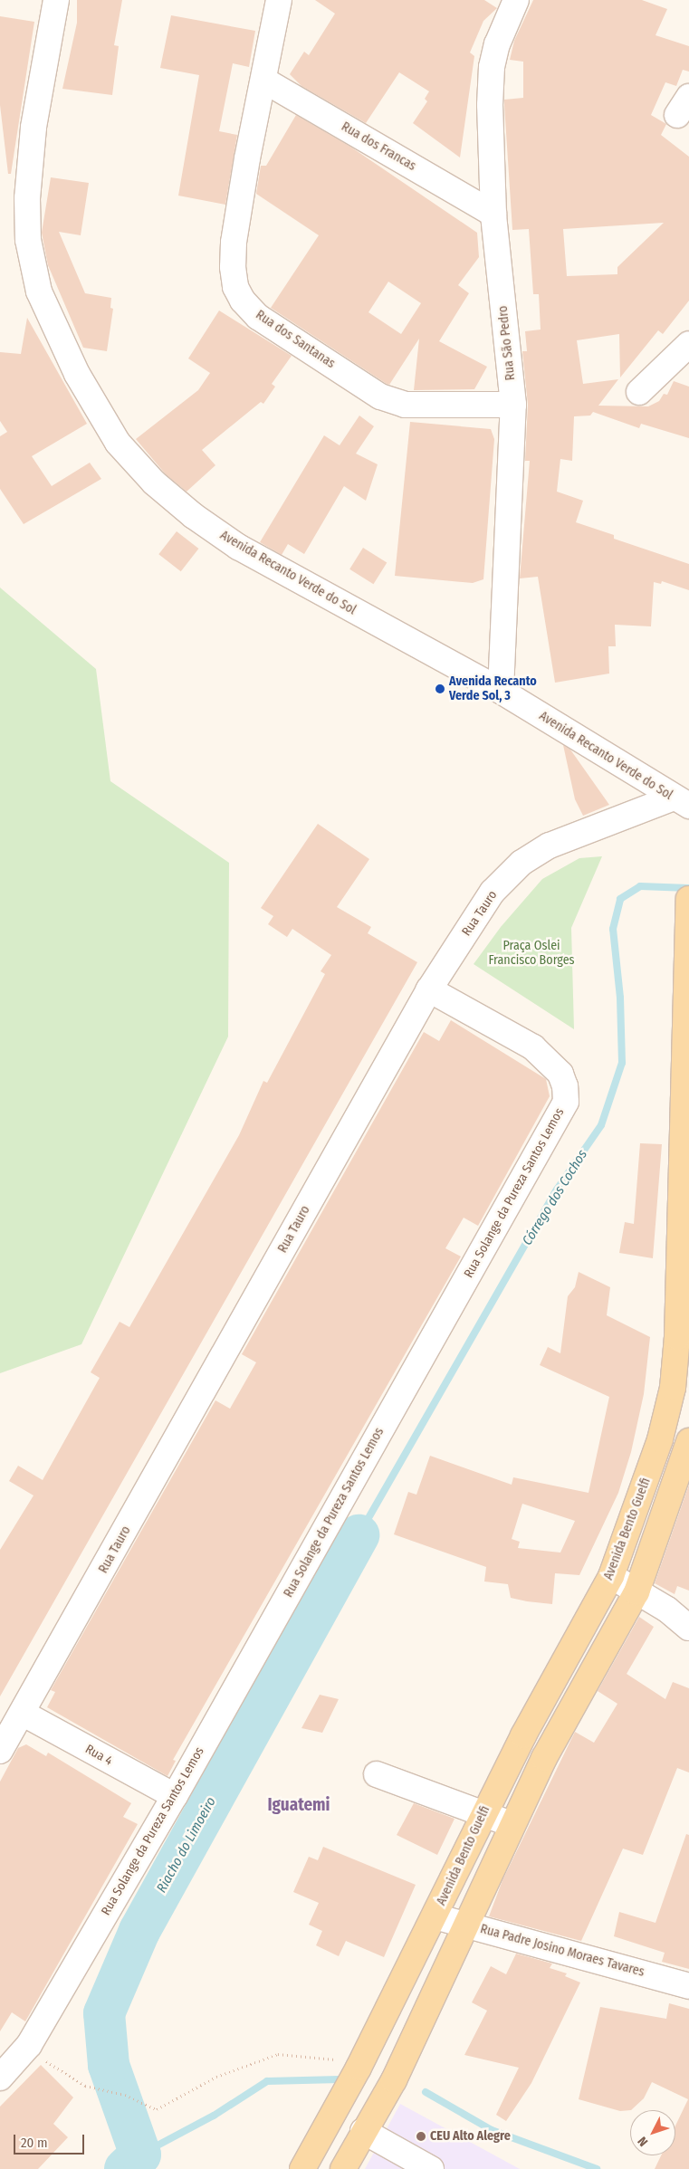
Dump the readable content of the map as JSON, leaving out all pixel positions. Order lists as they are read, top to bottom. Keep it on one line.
{"streets":{"main road":["Avenida Bento Guelfi"],"street":["Rua dos Francas","Rua dos Santanas","Rua São Pedro","Avenida Recanto Verde do Sol","Rua Tauro","Rua Solange da Pureza Santos Lemos","Rua 4","Rua Padre Josino Moraes Tavares"]},"crossings":[["Rua dos Francas","Rua dos Santanas"],["Rua dos Francas","Rua São Pedro"],["Rua dos Santanas","Rua São Pedro"],["Rua São Pedro","Avenida Recanto Verde do Sol"],["Avenida Recanto Verde do Sol","Rua Tauro"],["Rua Tauro","Rua Solange da Pureza Santos Lemos"],["Rua Tauro","Rua 4"],["Rua Solange da Pureza Santos Lemos","Rua 4"],["Avenida Bento Guelfi","Rua Padre Josino Moraes Tavares"]],"districts":["Iguatemi"],"water":["Córrego dos Cochos","Riacho do Limoeiro"],"parks":["Praça Oslei Francisco Borges"],"places":["Avenida Recanto Verde Sol, 3","CEU Alto Alegre"],"scale_bar":"20 m","north":"bottom left"}
